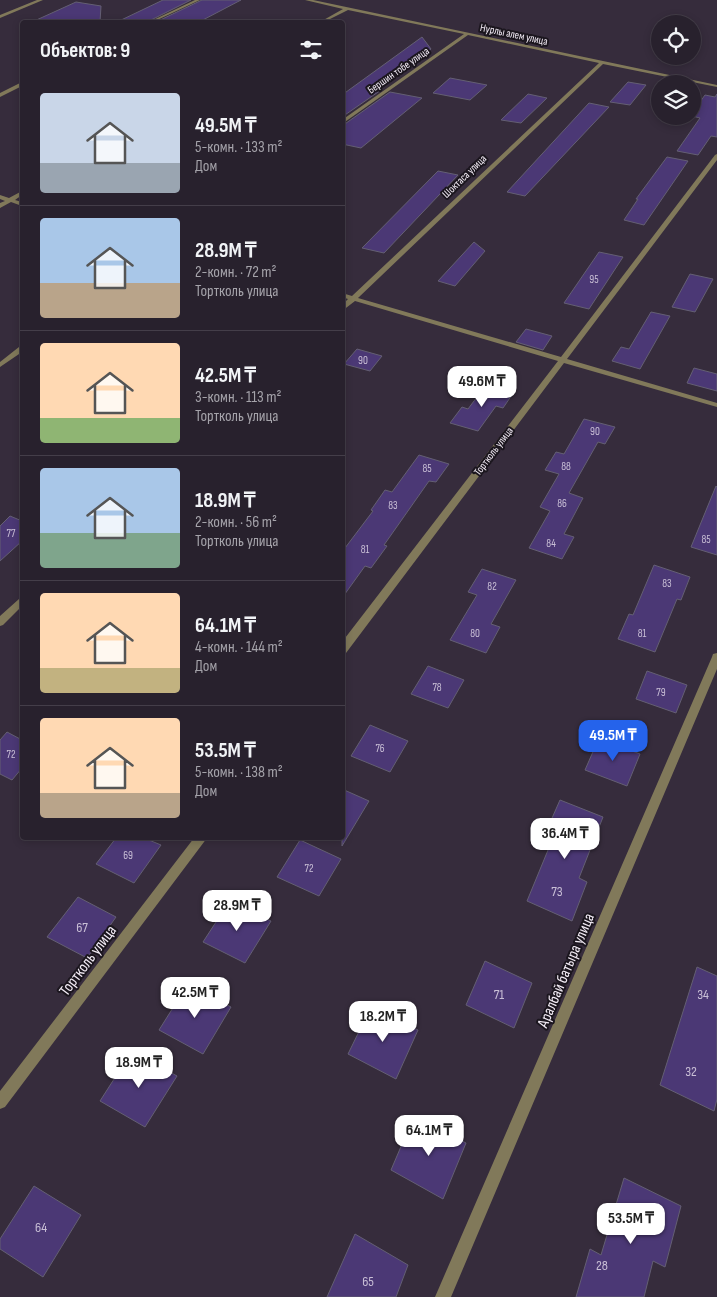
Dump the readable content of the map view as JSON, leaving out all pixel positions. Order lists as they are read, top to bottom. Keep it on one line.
{"streets":{"street":["Нурлы алем улица","Бершин тобе улица","Шоктаса улица","Тортколь улица","Аралбай батыра улица"]},"crossings":[["Нурлы алем улица","Бершин тобе улица"],["Нурлы алем улица","Шоктаса улица"]],"house_numbers":["95","90","90","88","85","86","83","77","85","84","81","83","82","80","81","78","79","76","72","69","72","73","67","71","34","32","64","28","65"],"page":{"heading":"Объектов: 9","list":[{"name":"49.5M ₸","note":"5-комн. · 133 m² · Дом"},{"name":"28.9M ₸","note":"2-комн. · 72 m² · Тортколь улица"},{"name":"42.5M ₸","note":"3-комн. · 113 m² · Тортколь улица"},{"name":"18.9M ₸","note":"2-комн. · 56 m² · Тортколь улица"},{"name":"64.1M ₸","note":"4-комн. · 144 m² · Дом"},{"name":"53.5M ₸","note":"5-комн. · 138 m² · Дом"}],"price":["49.6M ₸","49.5M ₸","36.4M ₸","28.9M ₸","42.5M ₸","18.2M ₸","18.9M ₸","64.1M ₸","53.5M ₸"]}}
